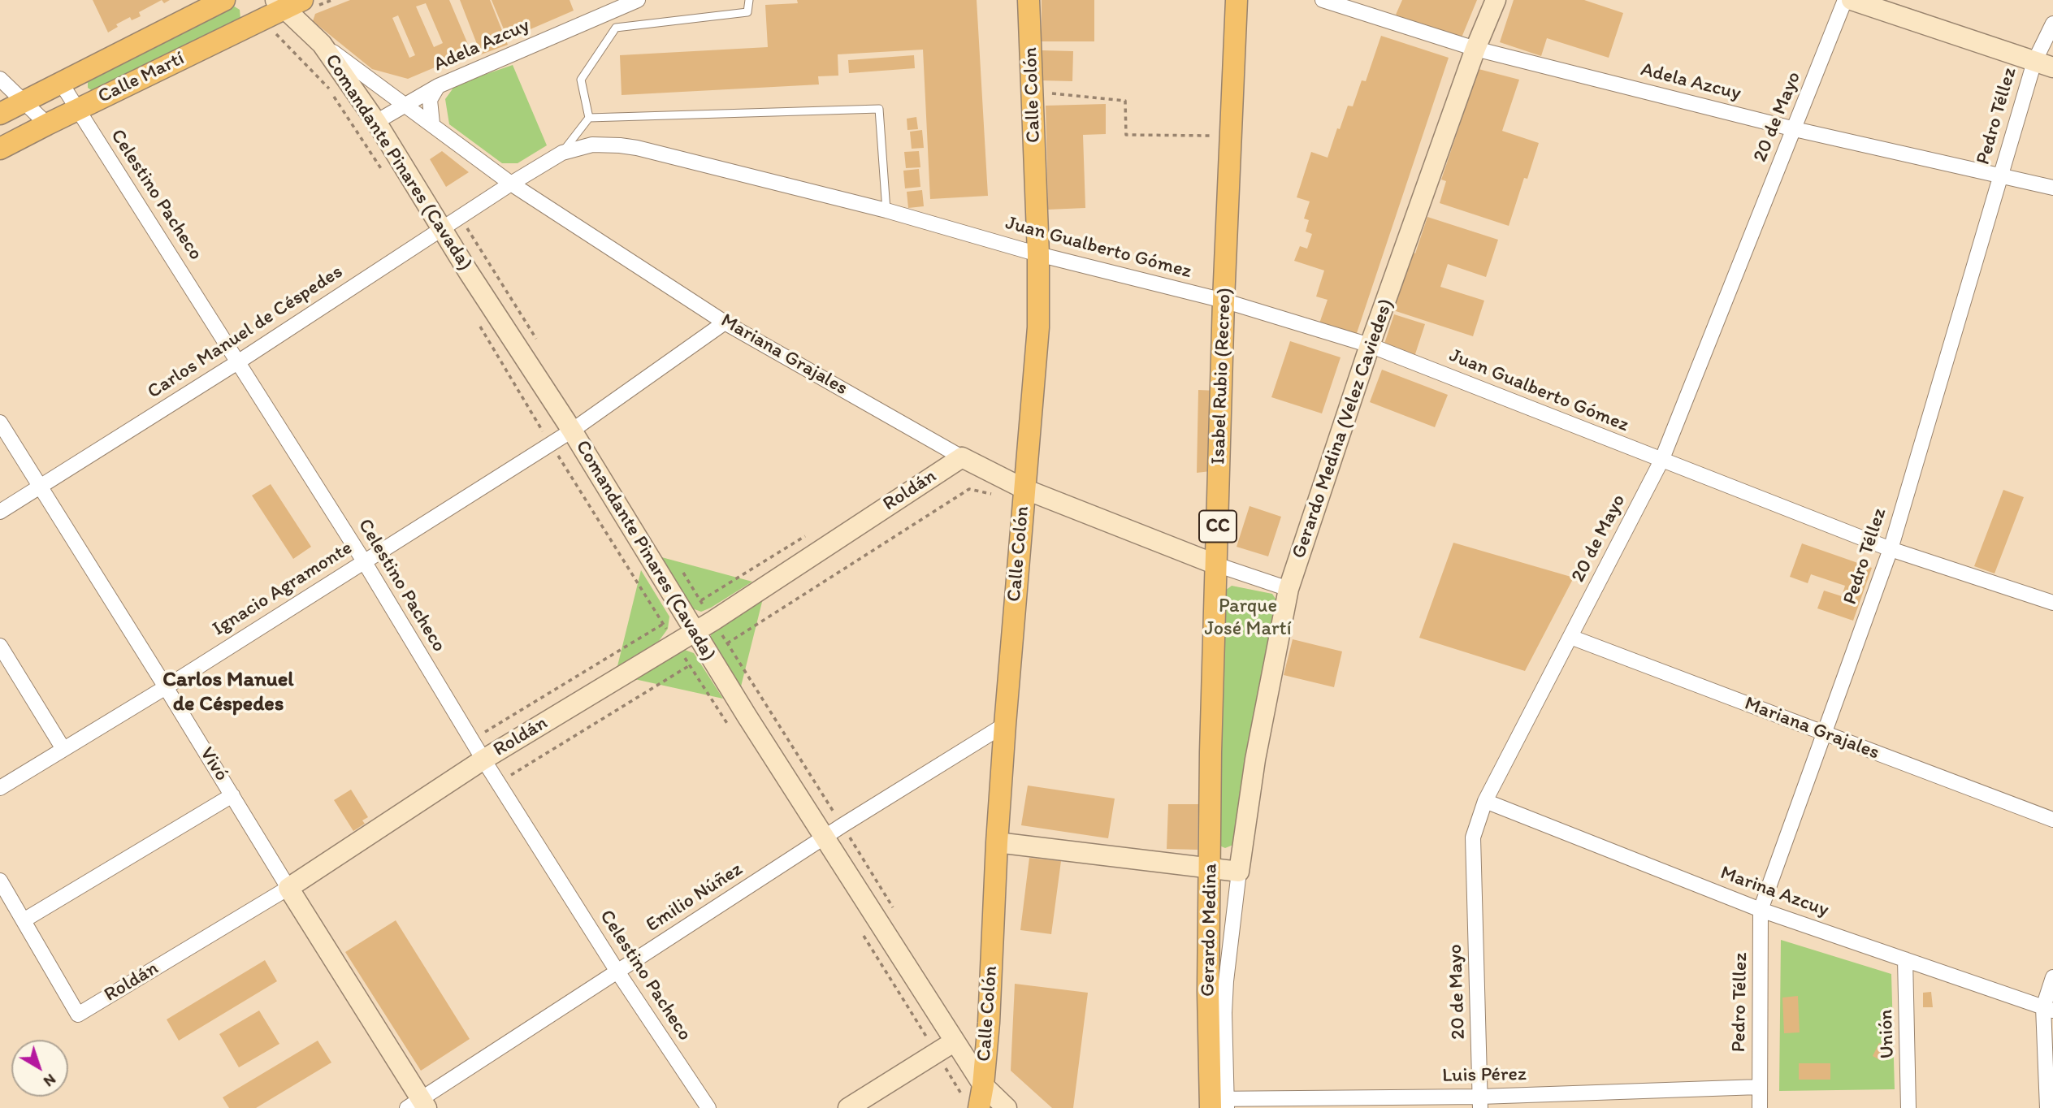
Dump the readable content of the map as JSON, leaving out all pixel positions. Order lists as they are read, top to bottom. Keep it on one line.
{"streets":{"main road":["Calle Martí","Calle Colón","Comandante Pinares (Cavada)","Mariana Grajales","Isabel Rubio (Recreo)","Gerardo Medina (Velez Caviedes)","Roldán","CC","Vivó","Gerardo Medina"],"street":["Adela Azcuy","Pedro Téllez","20 de Mayo","Celestino Pacheco","Juan Gualberto Gómez","Carlos Manuel de Céspedes","Ignacio Agramonte","Marina Azcuy","Emilio Núñez","Unión","Luis Pérez"]},"crossings":[["Adela Azcuy","Pedro Téllez"],["Adela Azcuy","20 de Mayo"],["Adela Azcuy","Comandante Pinares (Cavada)"],["Adela Azcuy","Mariana Grajales"],["Adela Azcuy","Gerardo Medina (Velez Caviedes)"],["Calle Martí","Comandante Pinares (Cavada)"],["Calle Martí","Celestino Pacheco"],["Calle Colón","Comandante Pinares (Cavada)"],["Calle Colón","Juan Gualberto Gómez"],["Calle Colón","Mariana Grajales"],["Calle Colón","Emilio Núñez"],["Pedro Téllez","Juan Gualberto Gómez"],["Pedro Téllez","Mariana Grajales"],["Pedro Téllez","Marina Azcuy"],["Pedro Téllez","Luis Pérez"],["20 de Mayo","Juan Gualberto Gómez"],["20 de Mayo","Mariana Grajales"],["20 de Mayo","Marina Azcuy"],["20 de Mayo","Luis Pérez"],["Comandante Pinares (Cavada)","Carlos Manuel de Céspedes"],["Comandante Pinares (Cavada)","Mariana Grajales"],["Comandante Pinares (Cavada)","Roldán"],["Comandante Pinares (Cavada)","Ignacio Agramonte"],["Comandante Pinares (Cavada)","Emilio Núñez"],["Celestino Pacheco","Carlos Manuel de Céspedes"],["Celestino Pacheco","Roldán"],["Celestino Pacheco","Ignacio Agramonte"],["Celestino Pacheco","Emilio Núñez"],["Juan Gualberto Gómez","Carlos Manuel de Céspedes"],["Juan Gualberto Gómez","Mariana Grajales"],["Juan Gualberto Gómez","Isabel Rubio (Recreo)"],["Juan Gualberto Gómez","Gerardo Medina (Velez Caviedes)"],["Carlos Manuel de Céspedes","Mariana Grajales"],["Carlos Manuel de Céspedes","Vivó"],["Mariana Grajales","Isabel Rubio (Recreo)"],["Mariana Grajales","Gerardo Medina (Velez Caviedes)"],["Mariana Grajales","Roldán"],["Mariana Grajales","Ignacio Agramonte"],["Isabel Rubio (Recreo)","Gerardo Medina"],["Gerardo Medina (Velez Caviedes)","Gerardo Medina"],["Roldán","Vivó"],["Ignacio Agramonte","Vivó"],["Vivó","Emilio Núñez"],["Marina Azcuy","Unión"],["Gerardo Medina","Luis Pérez"]],"districts":["Carlos Manuel de Céspedes"],"parks":["Parque José Martí"],"north":"bottom right"}
